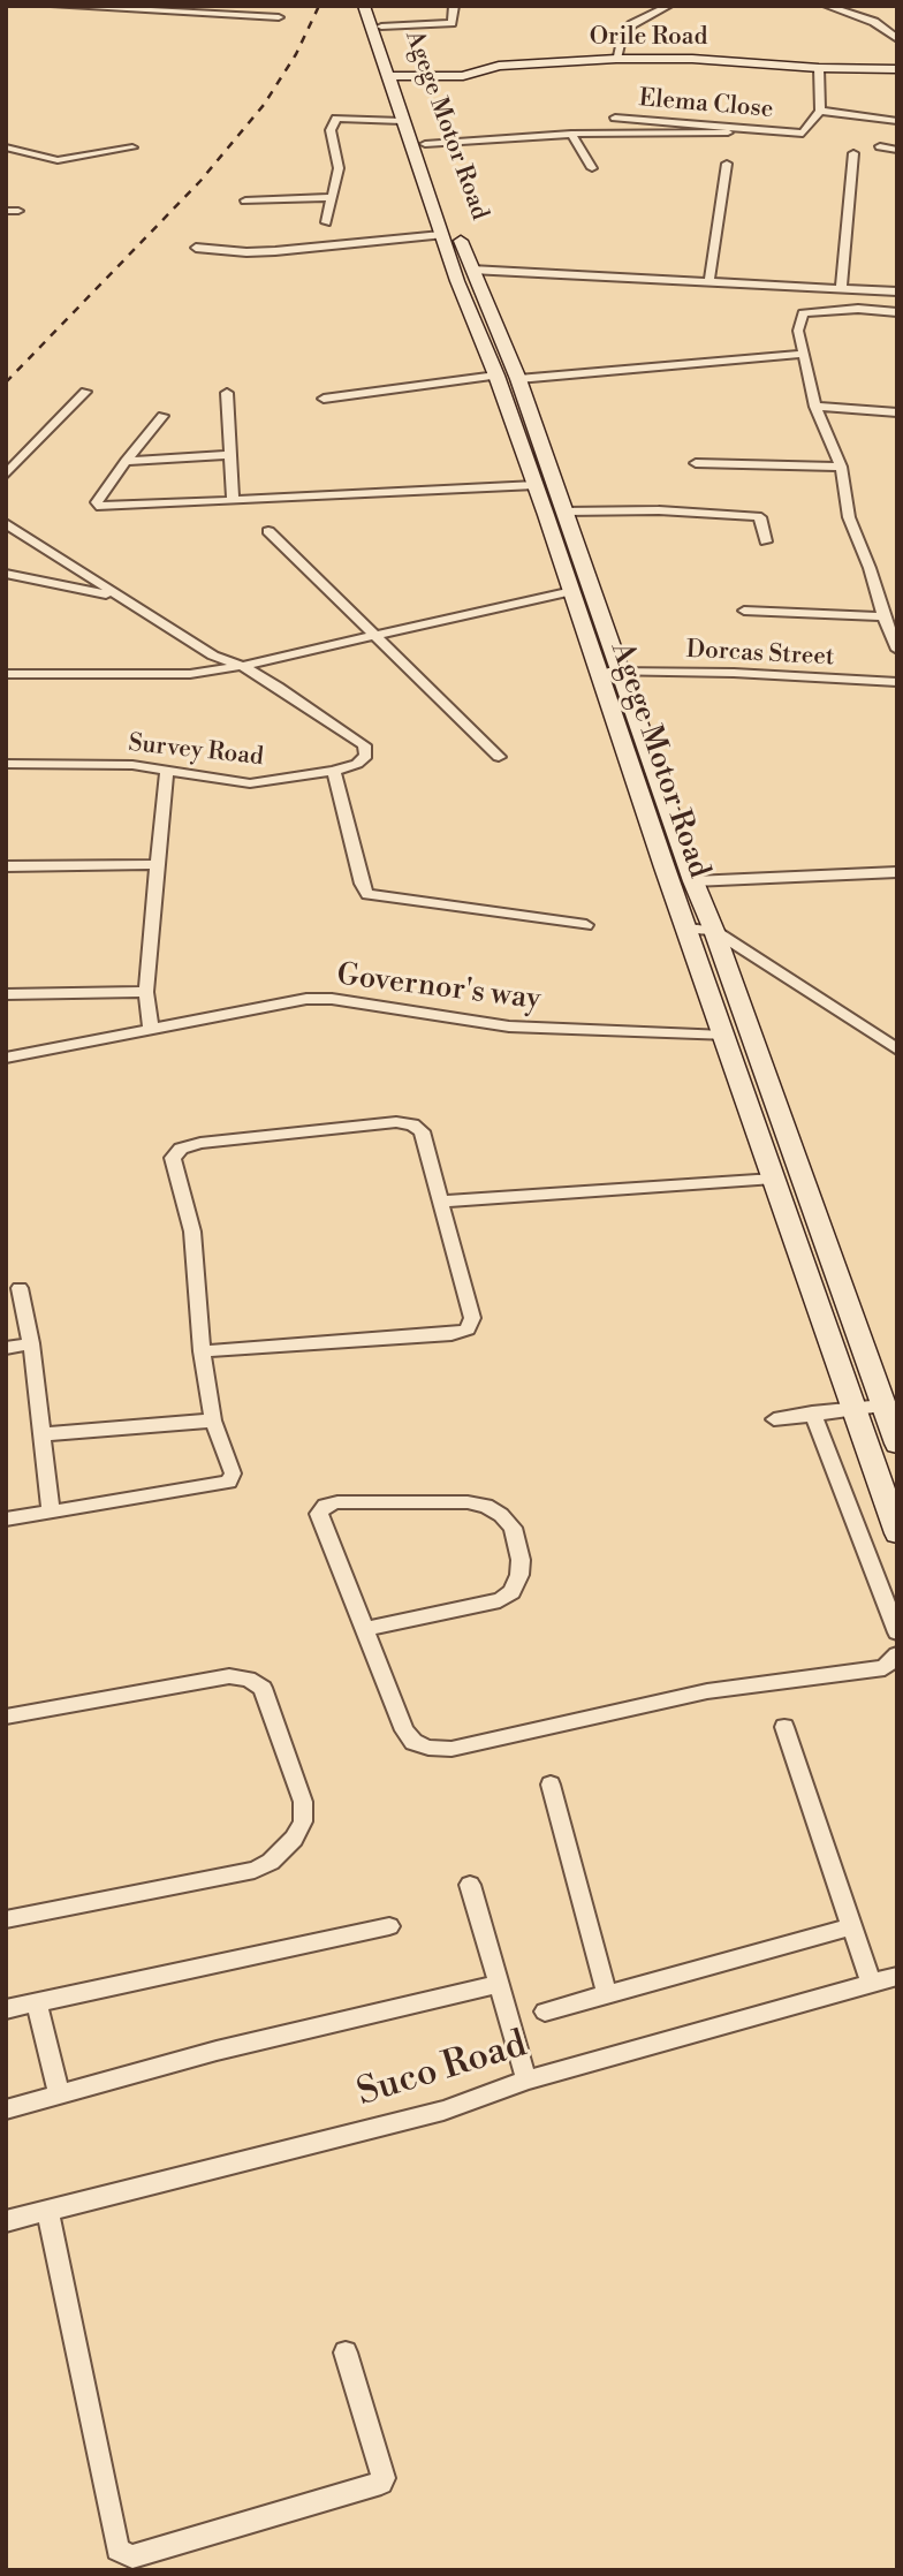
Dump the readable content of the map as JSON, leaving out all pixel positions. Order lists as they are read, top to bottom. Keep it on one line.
{"streets":{"main road":["Orile Road","Agege Motor Road"],"street":["Elema Close","Dorcas Street","Survey Road","Governor's way","Suco Road"]},"crossings":[["Orile Road","Agege Motor Road"],["Agege Motor Road","Dorcas Street"],["Agege Motor Road","Governor's way"]]}
